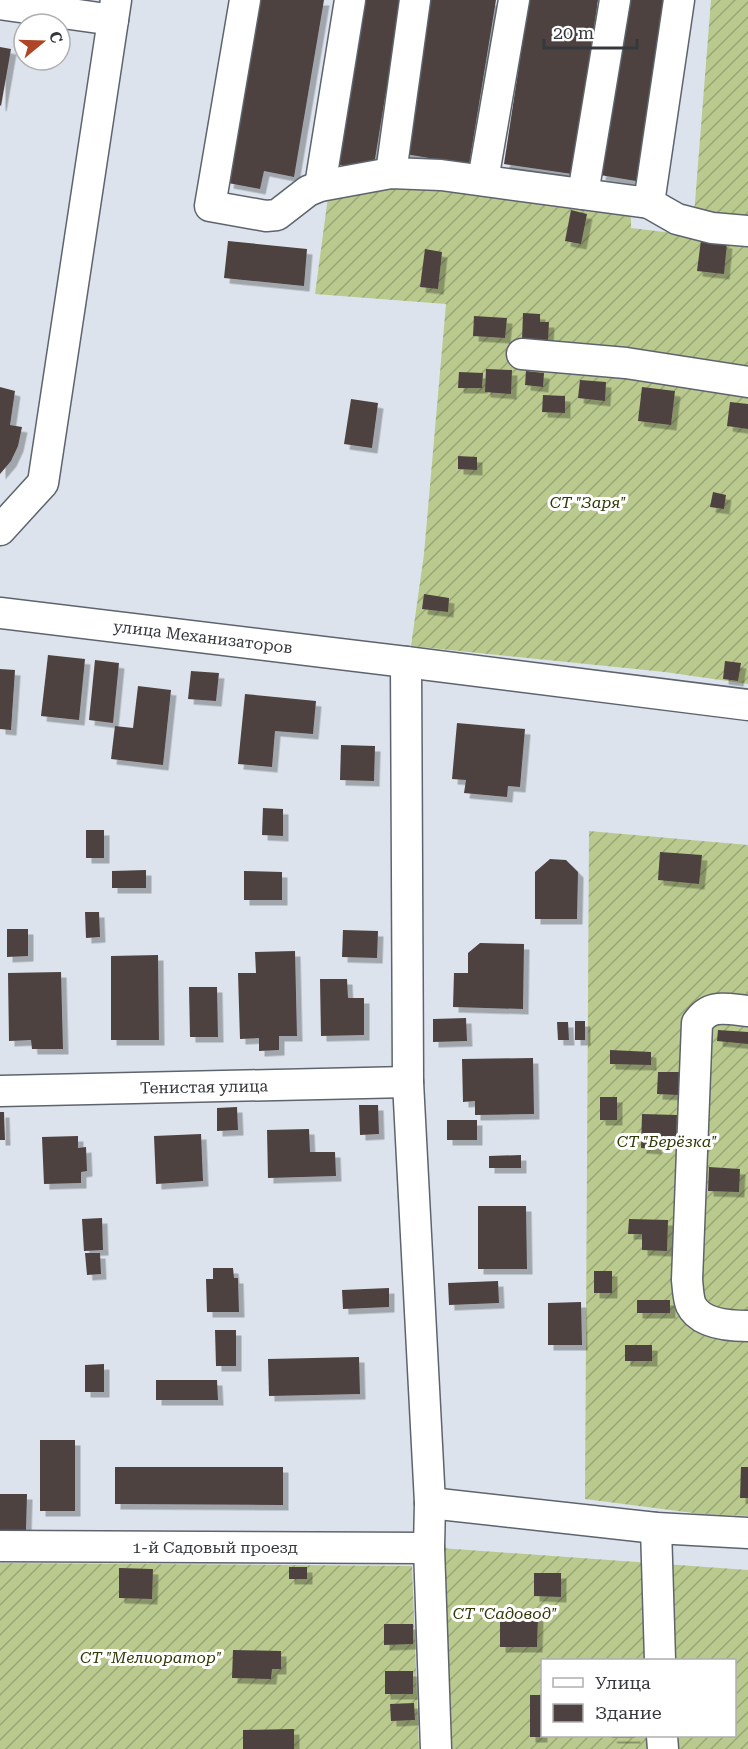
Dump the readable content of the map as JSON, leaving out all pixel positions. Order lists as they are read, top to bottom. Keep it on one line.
{"streets":{"street":["улица Механизаторов","Тенистая улица","1-й Садовый проезд"]},"parks":["СТ \"Заря\"","СТ \"Берёзка\"","СТ \"Садовод\"","СТ \"Мелиоратор\""],"legend":["Улица","Здание"],"scale_bar":"20 m","north":"right"}
